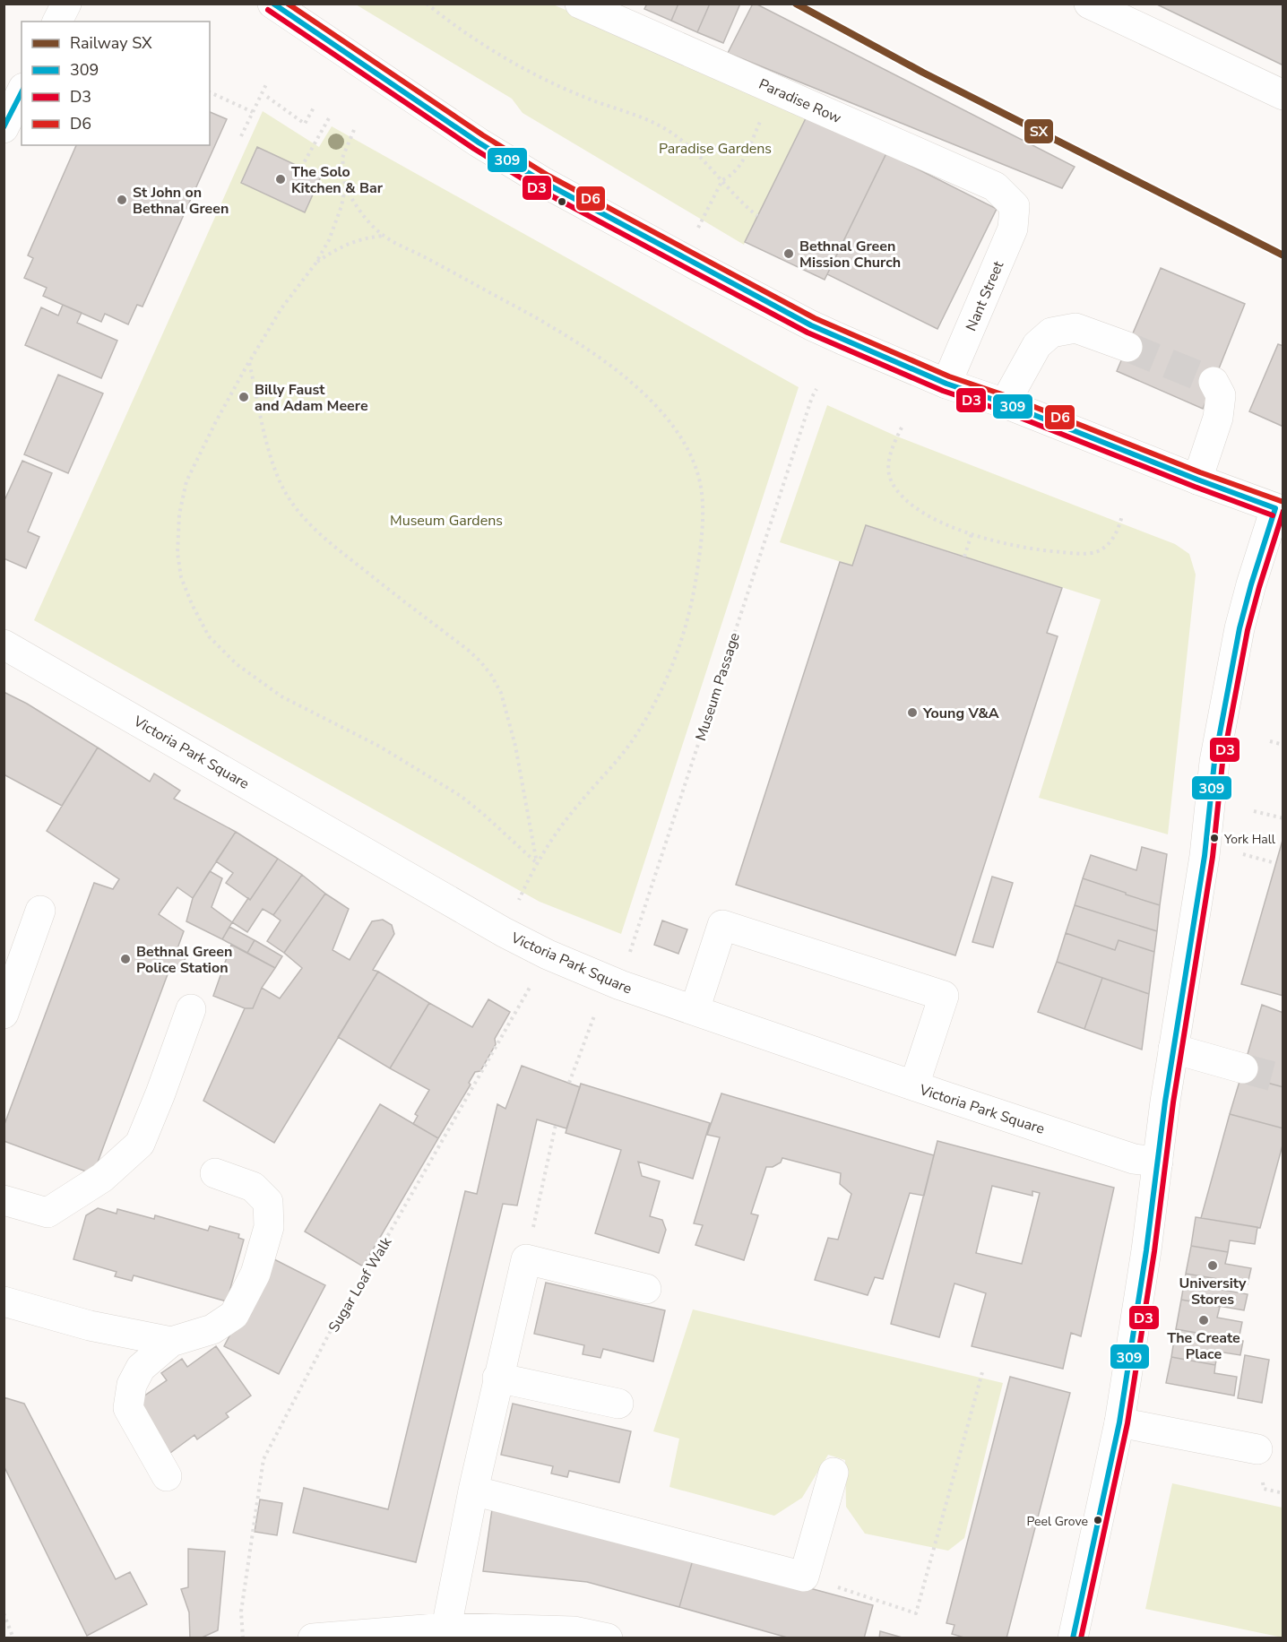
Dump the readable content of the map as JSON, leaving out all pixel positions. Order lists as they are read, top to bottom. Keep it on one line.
{"streets":{"street":["Paradise Row","Nant Street","Victoria Park Square"],"path":["Museum Passage","Sugar Loaf Walk"]},"crossings":[["Paradise Row","Nant Street"],["Museum Passage","Victoria Park Square"],["Victoria Park Square","Sugar Loaf Walk"]],"parks":["Paradise Gardens","Museum Gardens"],"places":["The Solo Kitchen & Bar","St John on Bethnal Green","Bethnal Green Mission Church","Billy Faust and Adam Meere","Young V&A","York Hall","Bethnal Green Police Station","University Stores","The Create Place","Peel Grove"],"lines":["rail line SX","transit line 309","transit line D6","transit line D3"],"legend":["Railway SX","309","D3","D6"]}
